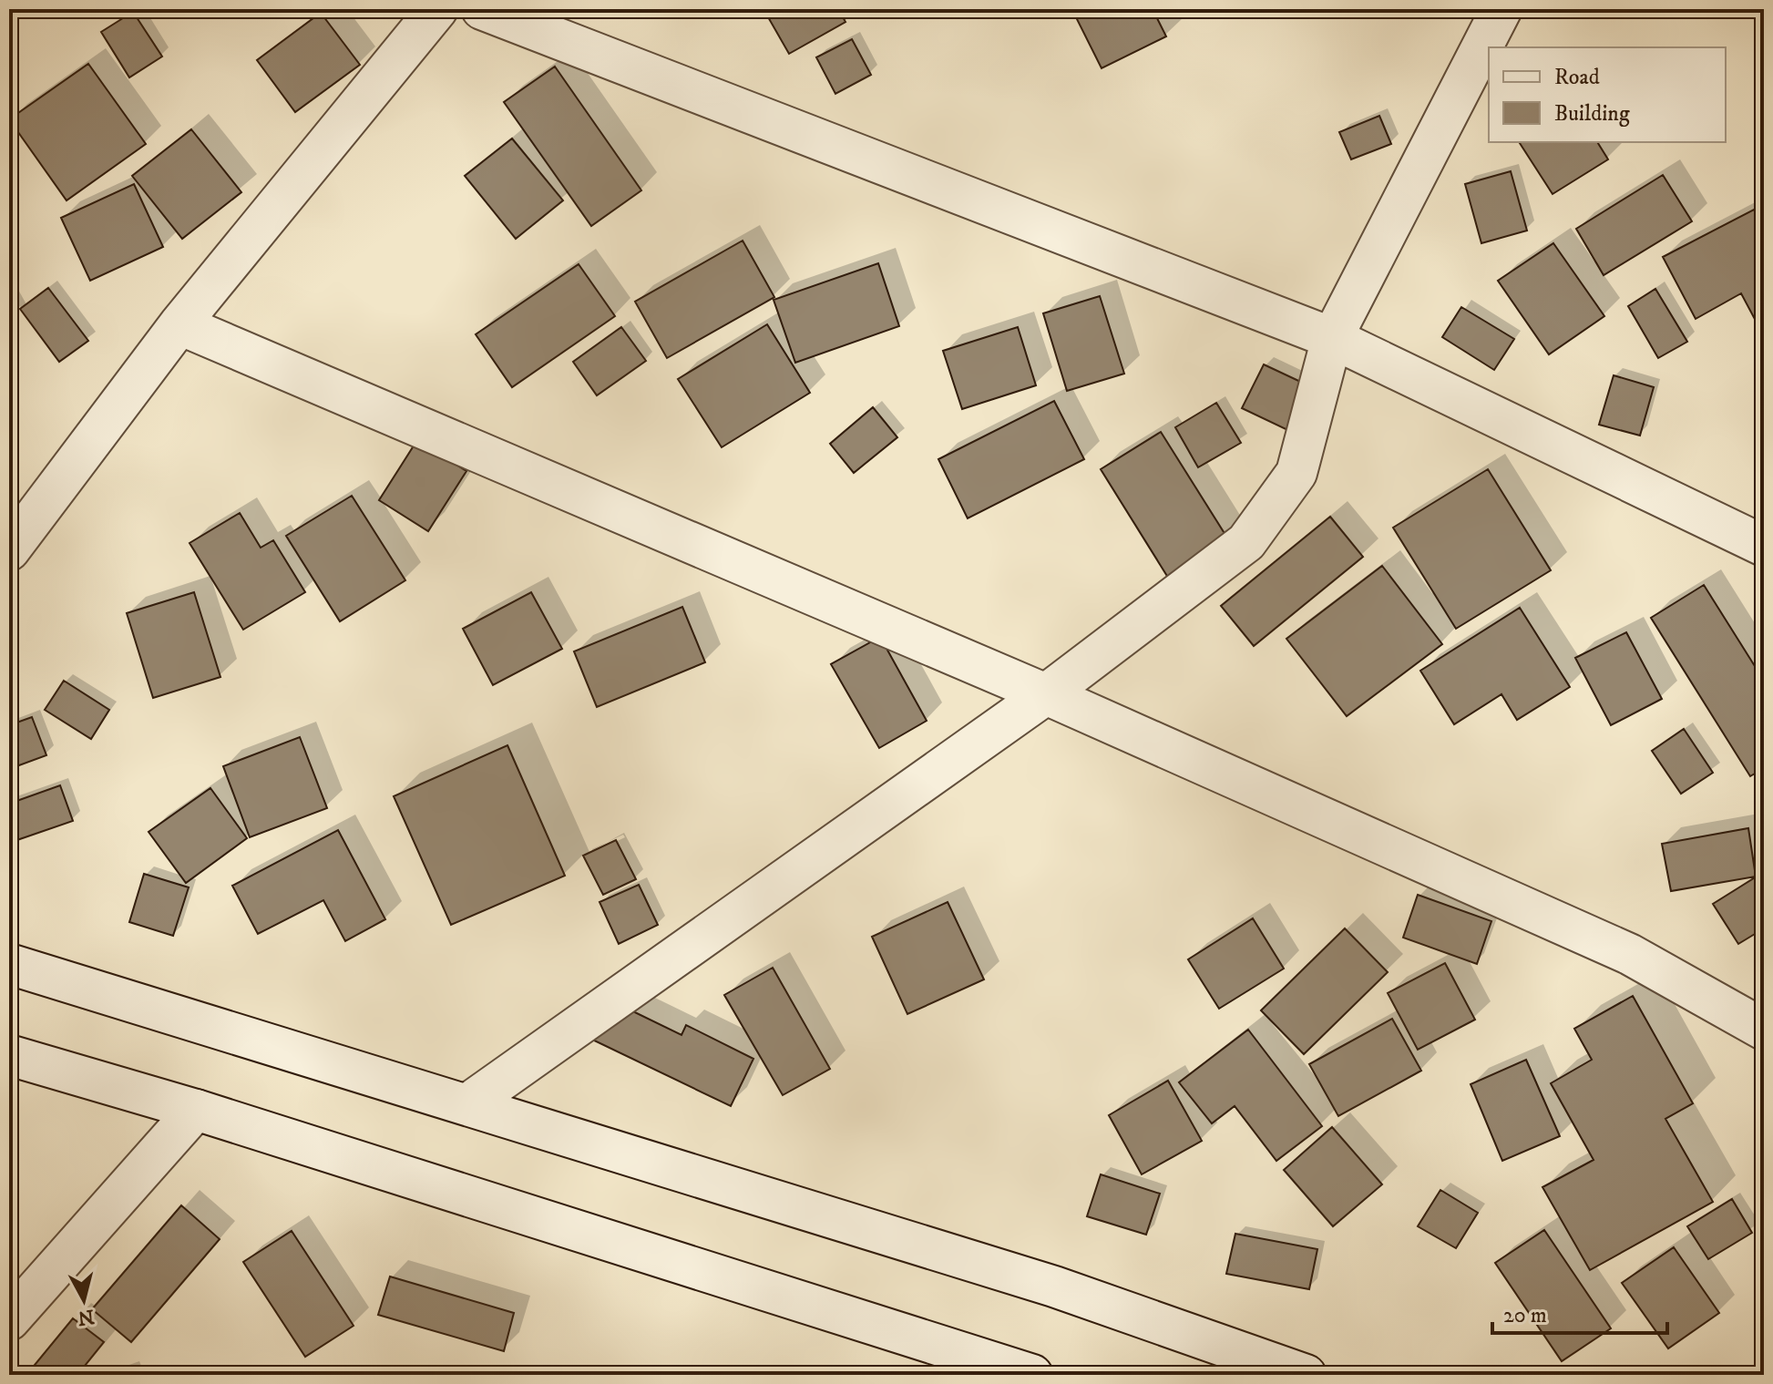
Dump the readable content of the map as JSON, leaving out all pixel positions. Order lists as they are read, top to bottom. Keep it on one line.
{"legend":["Road","Building"],"scale_bar":"20 m","north":"bottom"}
